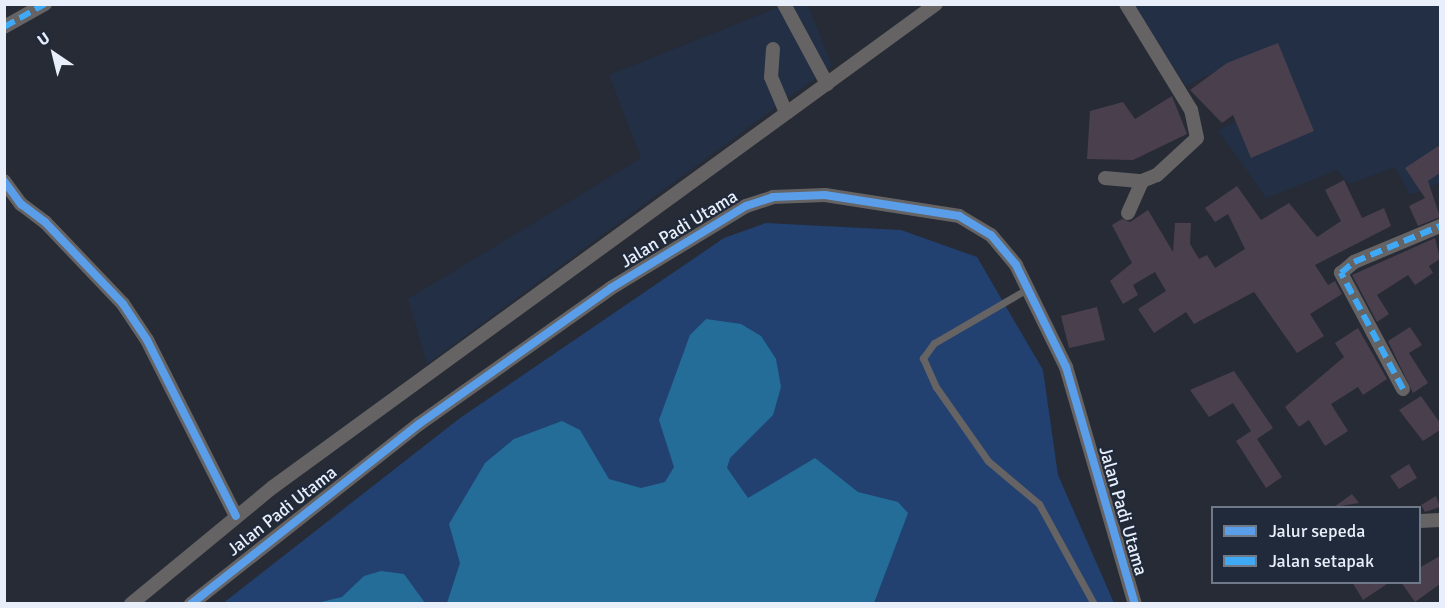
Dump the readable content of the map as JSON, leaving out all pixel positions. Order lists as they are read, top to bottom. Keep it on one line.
{"streets":{"street":["Jalan Padi Utama"]},"legend":["Jalur sepeda","Jalan setapak"],"north":"top left"}
